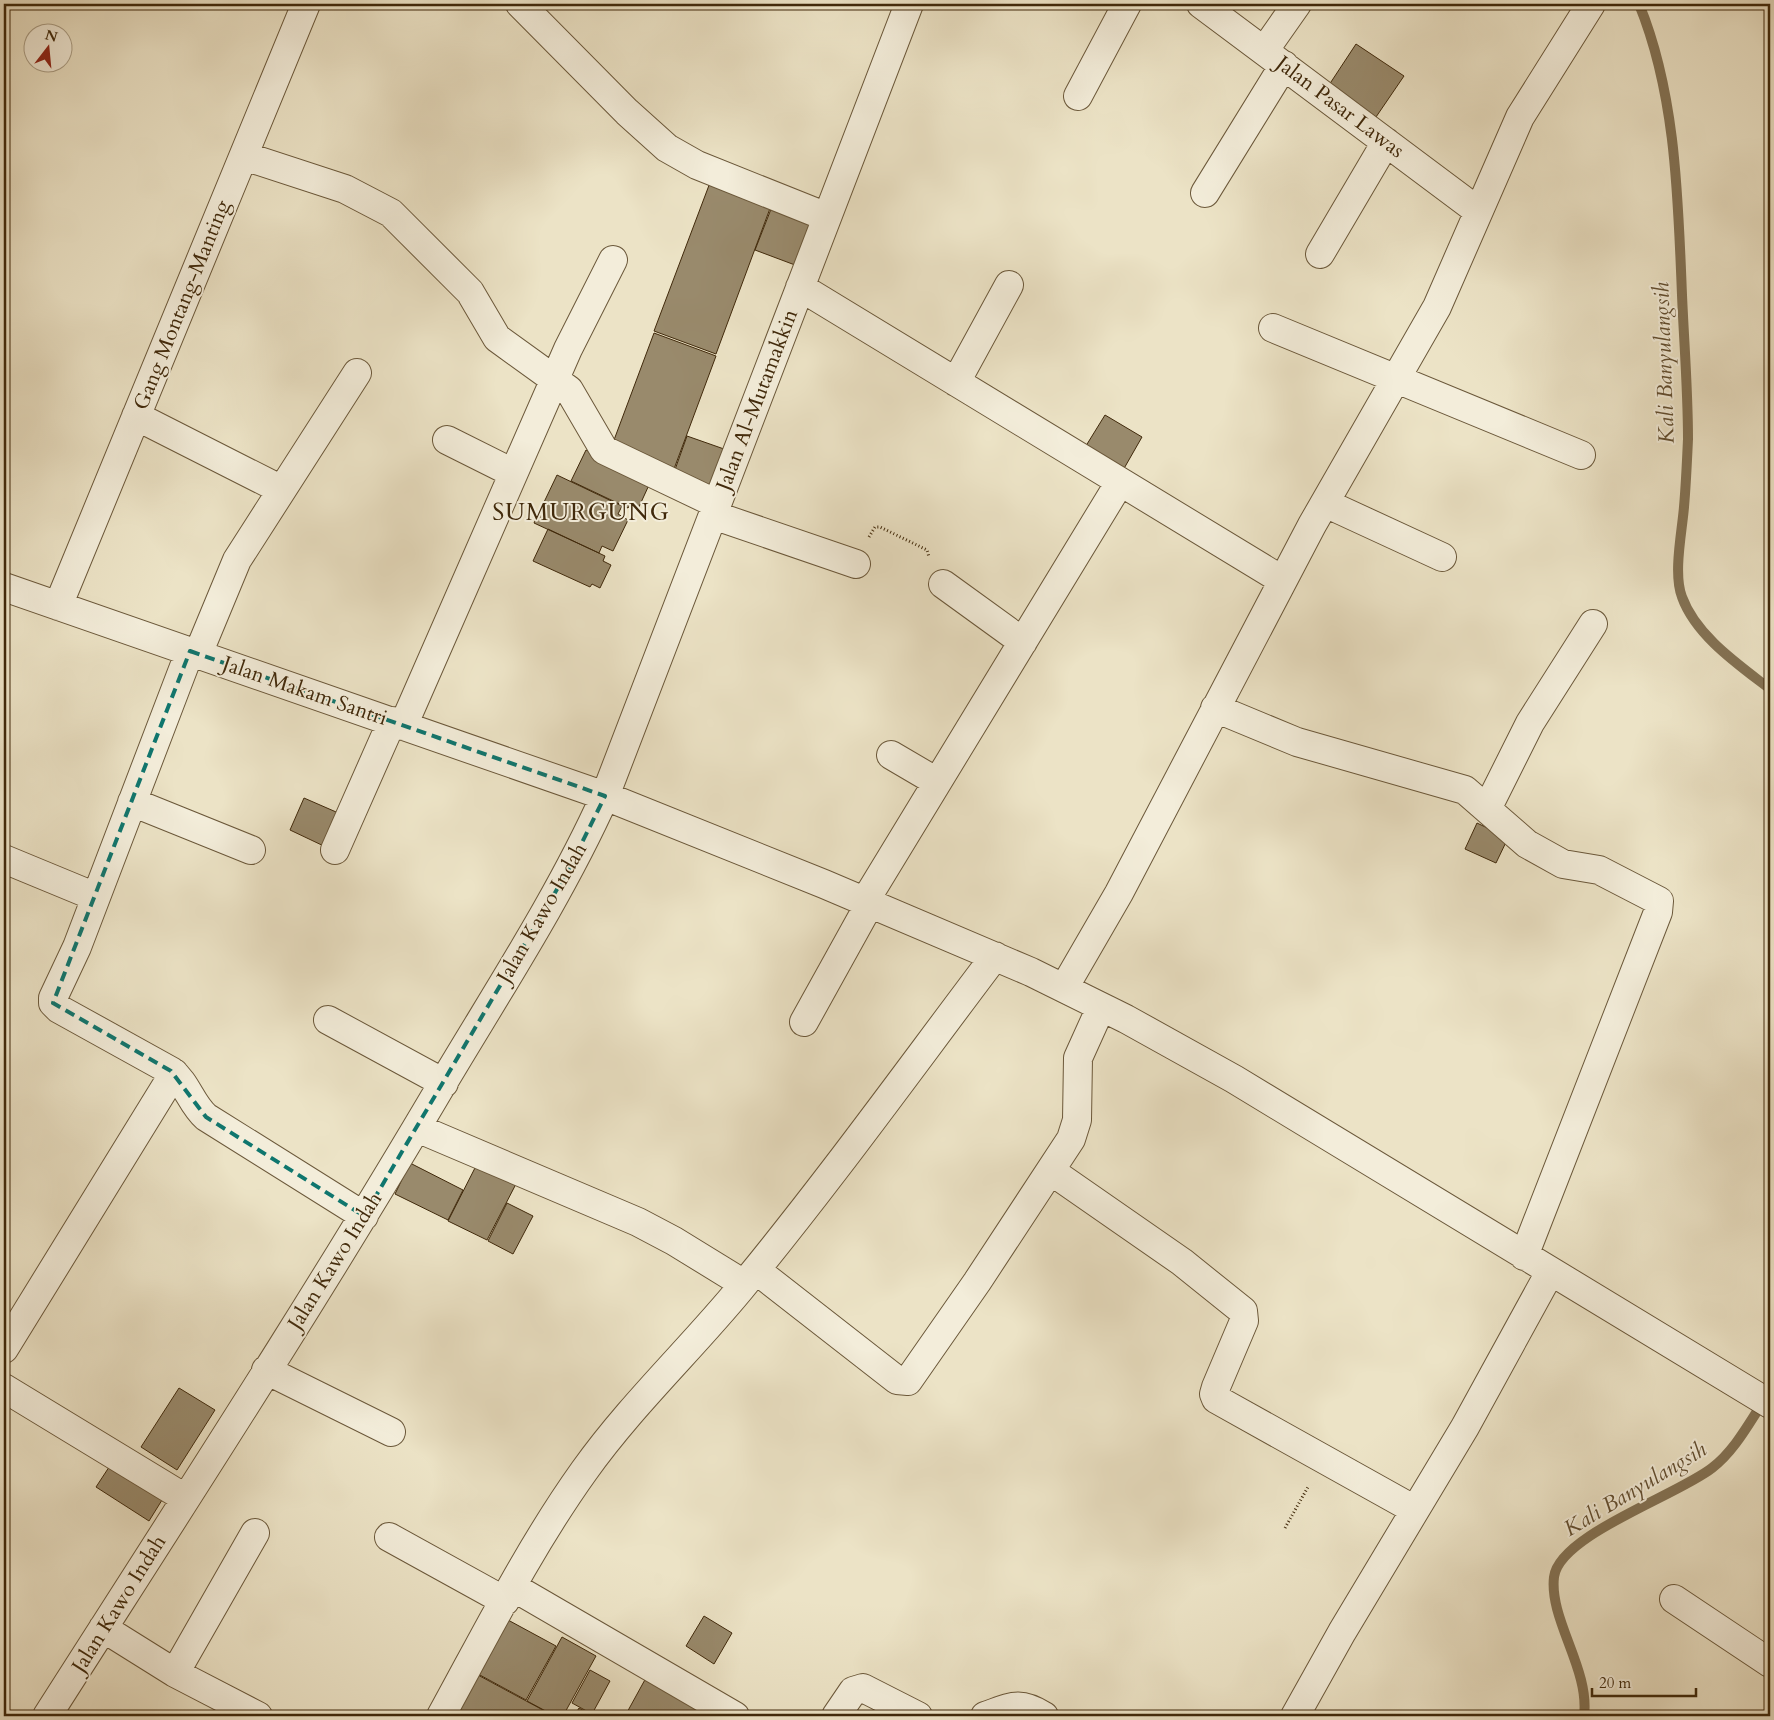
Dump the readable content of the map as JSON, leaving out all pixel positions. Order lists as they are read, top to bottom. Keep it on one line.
{"streets":{"street":["Jalan Pasar Lawas","Gang Montang-Manting","Jalan Al-Mutamakkin","Jalan Makam Santri","Jalan Kawo Indah"]},"crossings":[["Gang Montang-Manting","Jalan Makam Santri"],["Jalan Al-Mutamakkin","Jalan Makam Santri"],["Jalan Al-Mutamakkin","Jalan Kawo Indah"],["Jalan Makam Santri","Jalan Kawo Indah"]],"districts":["SUMURGUNG"],"water":["Kali Banyulangsih"],"scale_bar":"20 m","north":"top"}
